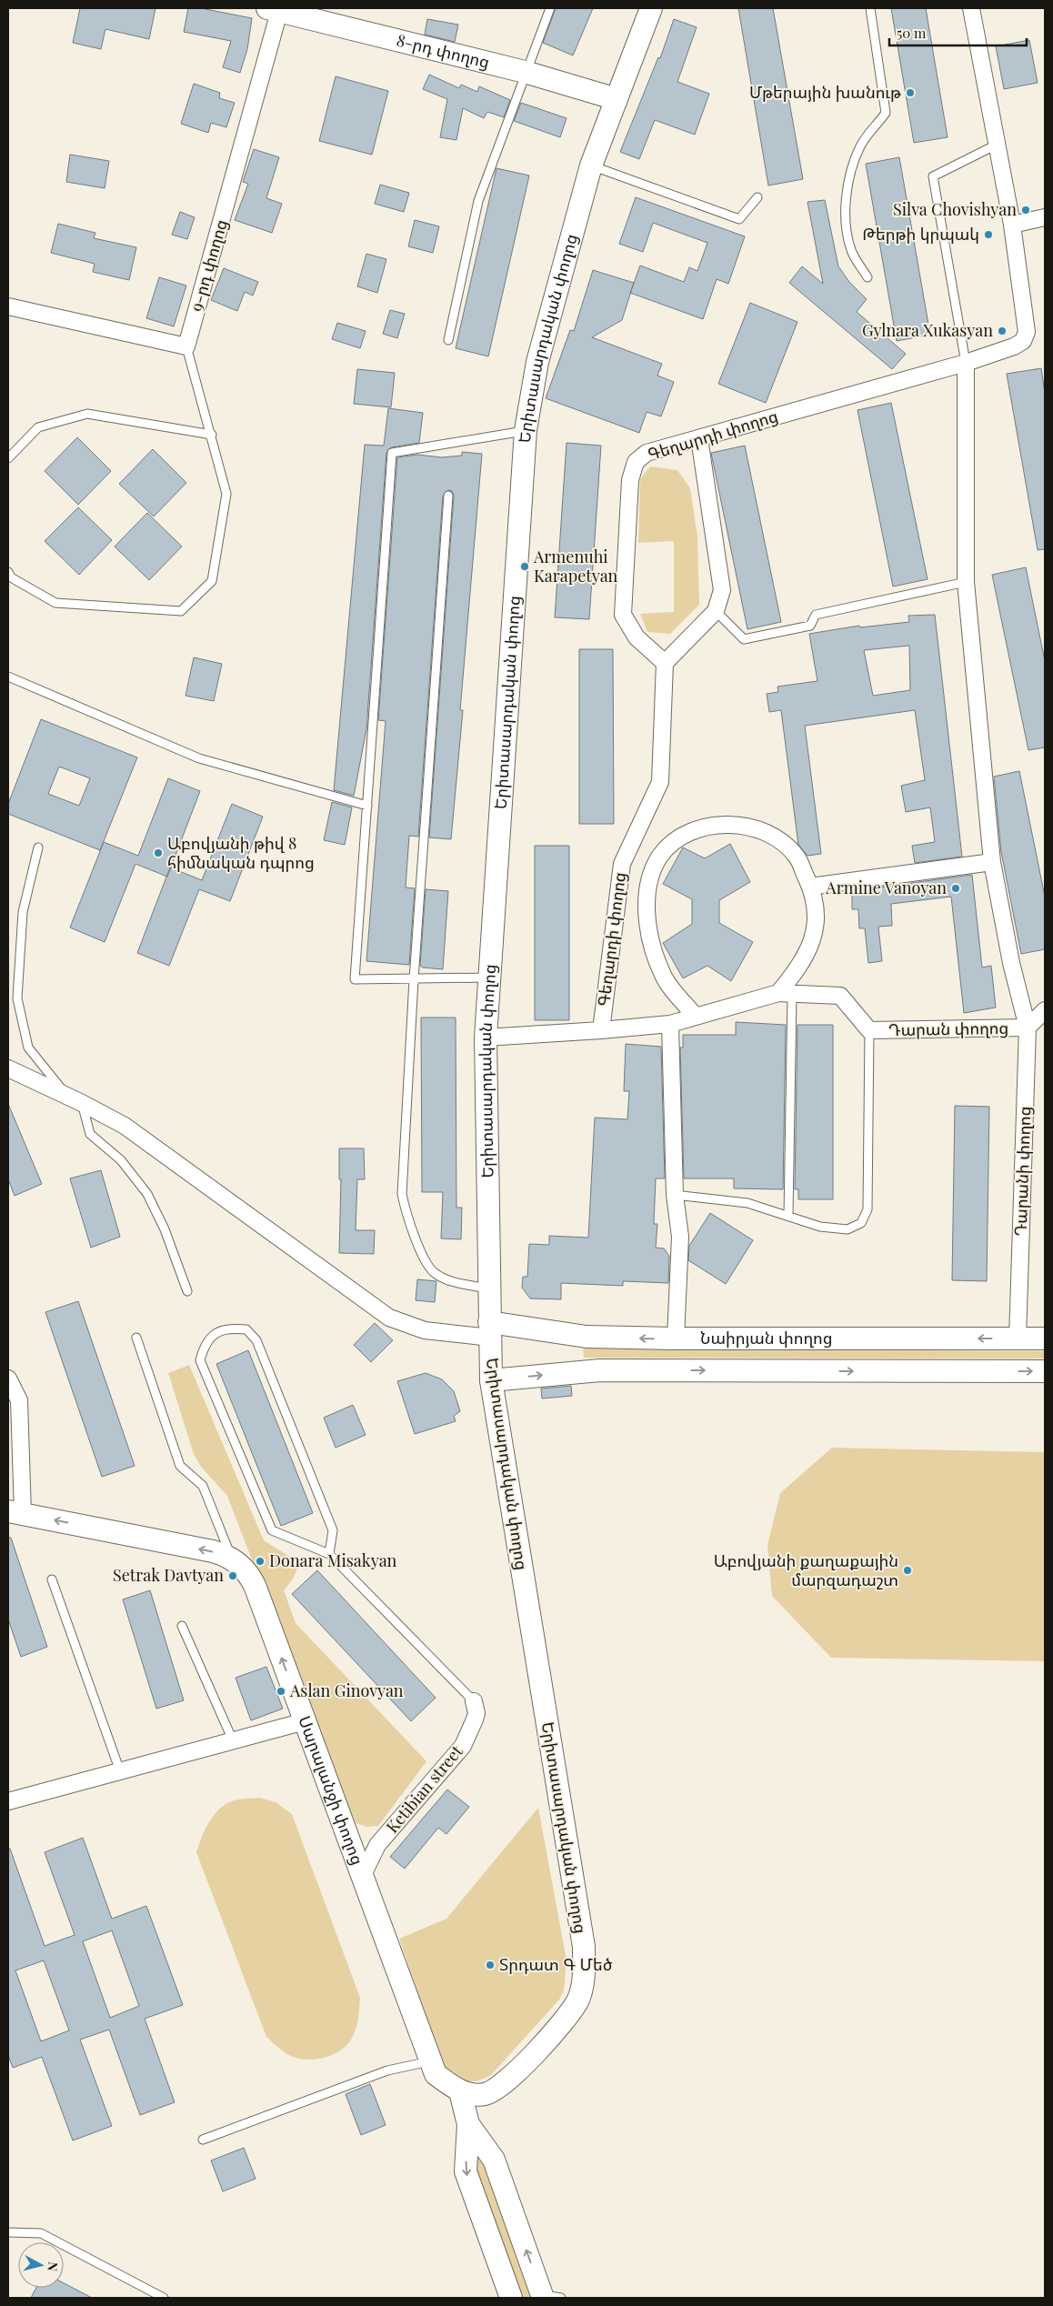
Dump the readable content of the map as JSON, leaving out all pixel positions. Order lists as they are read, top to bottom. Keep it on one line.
{"streets":{"street":["8-րդ փողոց","9-րդ փողոց","Երիտասարդական փողոց","Գեղարդի փողոց","Դարան փողոց","Դարանի փողոց","Նաիրյան փողոց","Ketibian street","Սարալանջի փողոց"]},"crossings":[["8-րդ փողոց","9-րդ փողոց"],["8-րդ փողոց","Երիտասարդական փողոց"],["Երիտասարդական փողոց","Նաիրյան փողոց"],["Երիտասարդական փողոց","Սարալանջի փողոց"],["Գեղարդի փողոց","Դարանի փողոց"],["Դարան փողոց","Դարանի փողոց"],["Դարանի փողոց","Նաիրյան փողոց"],["Ketibian street","Սարալանջի փողոց"]],"one_way":["Սարալանջի փողոց"],"places":["Մթերային խանութ","Silva Chovishyan","Թերթի կրպակ","Gylnara Xukasyan","Armenuhi Karapetyan","Աբովյանի թիվ 8 հիմնական դպրոց","Armine Vanoyan","Donara Misakyan","Աբովյանի քաղաքային մարզադաշտ","Setrak Davtyan","Aslan Ginovyan","Տրդատ Գ Մեծ"],"scale_bar":"50 m","north":"right"}
